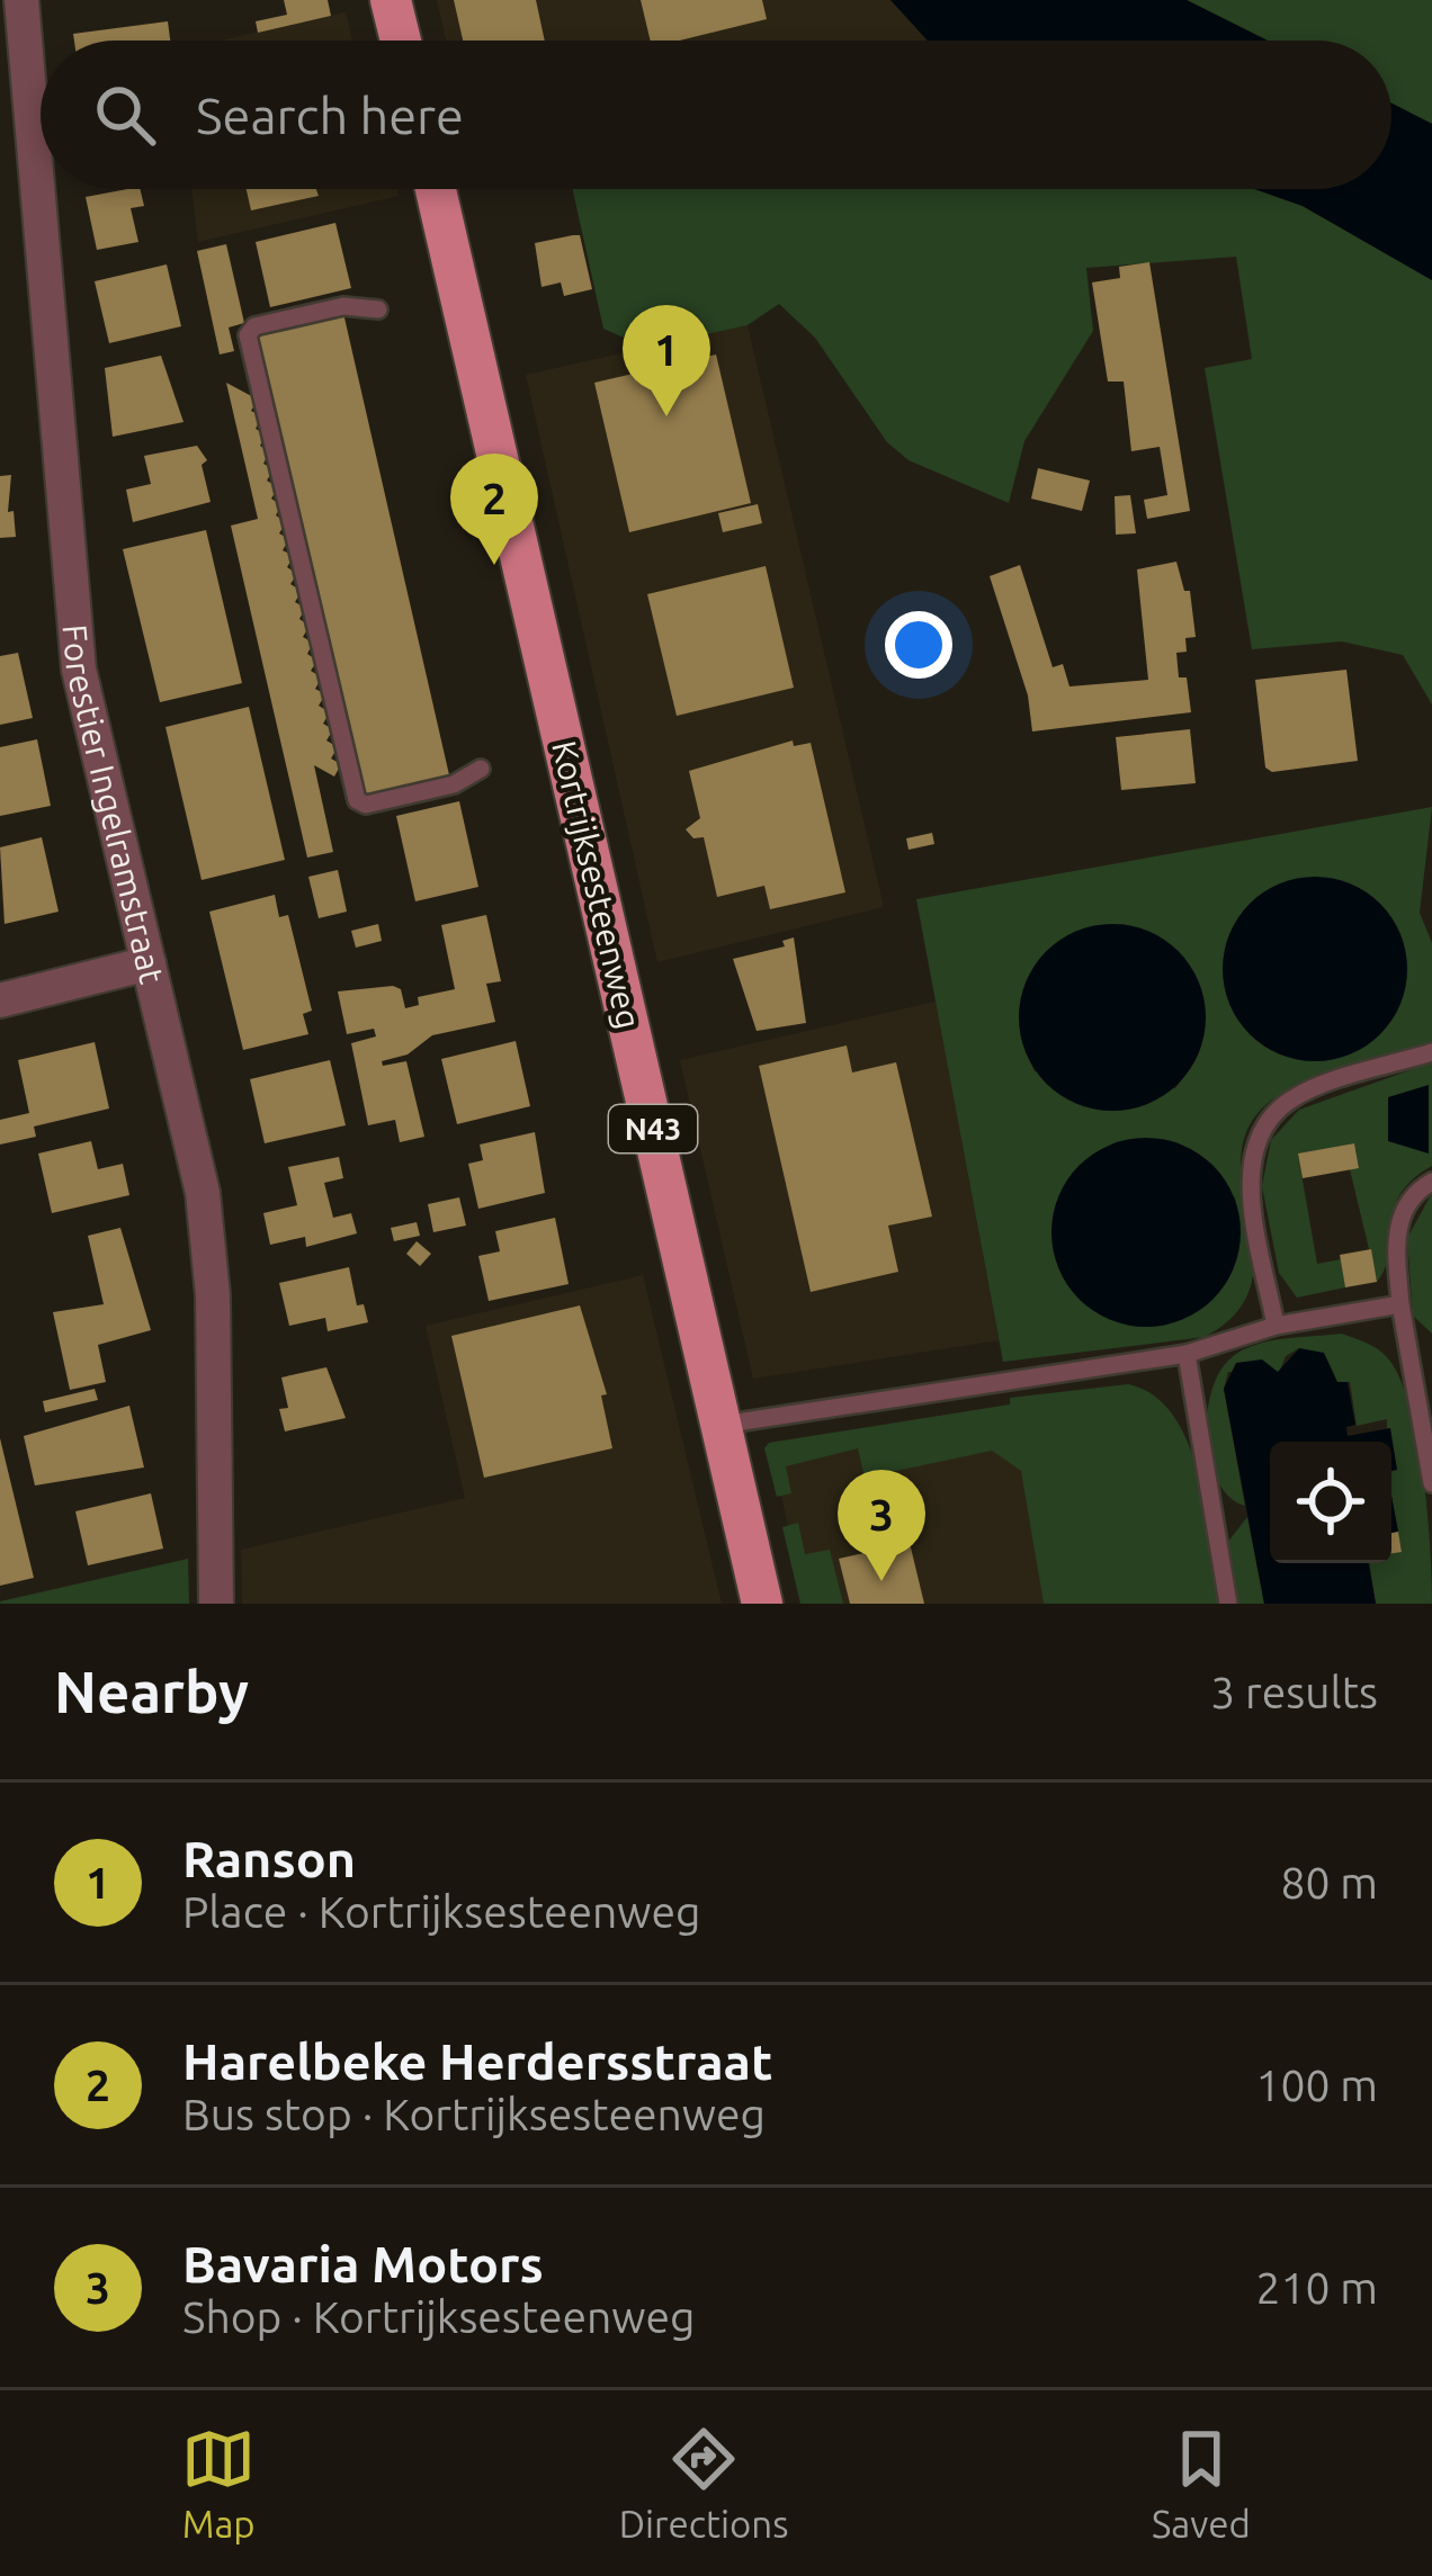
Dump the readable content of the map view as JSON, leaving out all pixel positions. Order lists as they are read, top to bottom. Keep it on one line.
{"streets":{"main road":["Kortrijksesteenweg","N43"],"street":["Forestier Ingelramstraat"]},"page":{"search":"Search here","pins":["1","2","3"],"heading":["Nearby","3 results"],"list":[{"mark":"1","name":"Ranson","note":"Place · Kortrijksesteenweg","value":"80 m"},{"mark":"2","name":"Harelbeke Herdersstraat","note":"Bus stop · Kortrijksesteenweg","value":"100 m"},{"mark":"3","name":"Bavaria Motors","note":"Shop · Kortrijksesteenweg","value":"210 m"}],"nav":["Map","Directions","Saved"]}}
